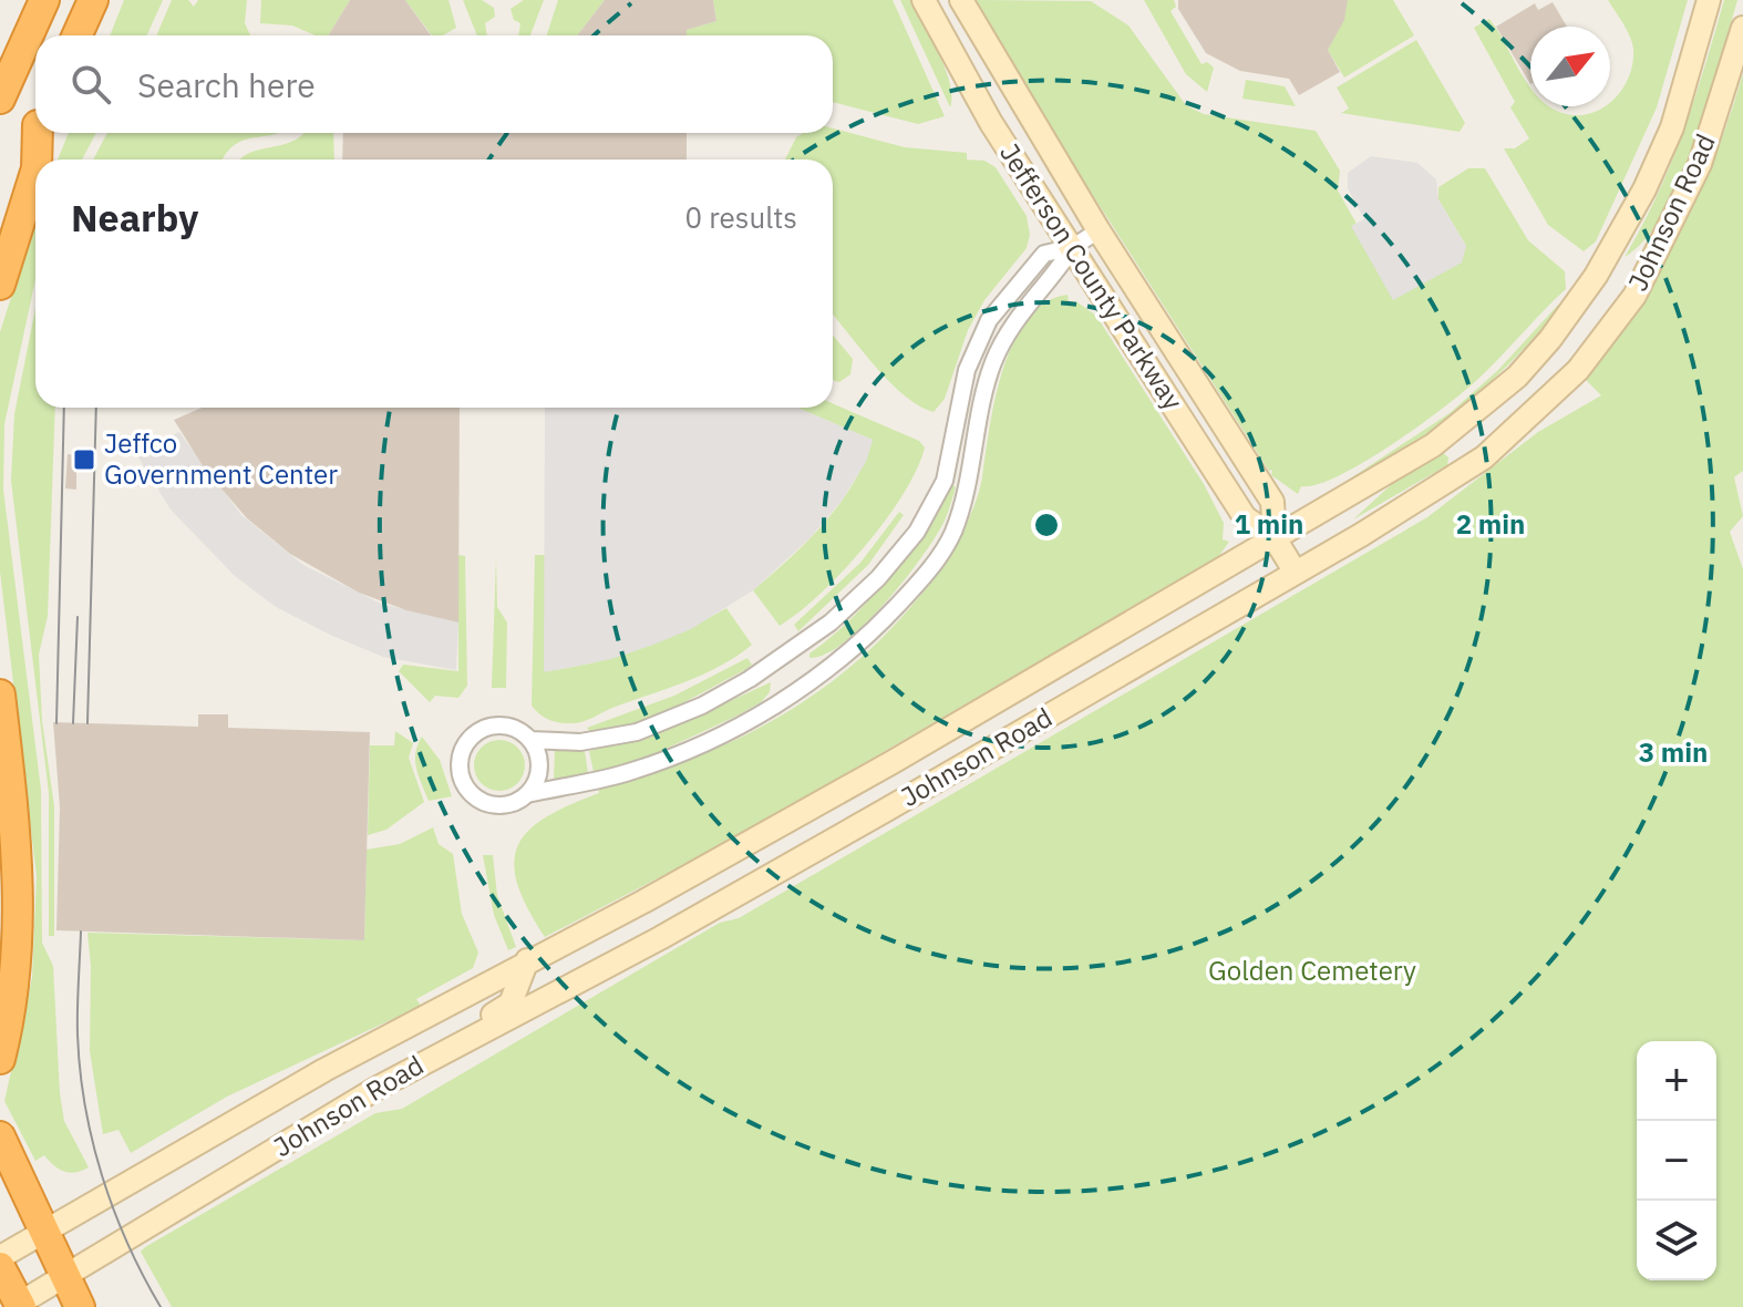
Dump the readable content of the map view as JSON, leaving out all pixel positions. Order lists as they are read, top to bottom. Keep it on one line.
{"streets":{"main road":["Johnson Road","Jefferson County Parkway"]},"crossings":[["Johnson Road","Jefferson County Parkway"]],"parks":["Golden Cemetery"],"places":{"transit":["Jeffco Government Center"]},"north":"top right","page":{"search":"Search here","heading":["Nearby","0 results"],"map_buttons":["+","−"]},"rings":["1 min","2 min","3 min"]}
